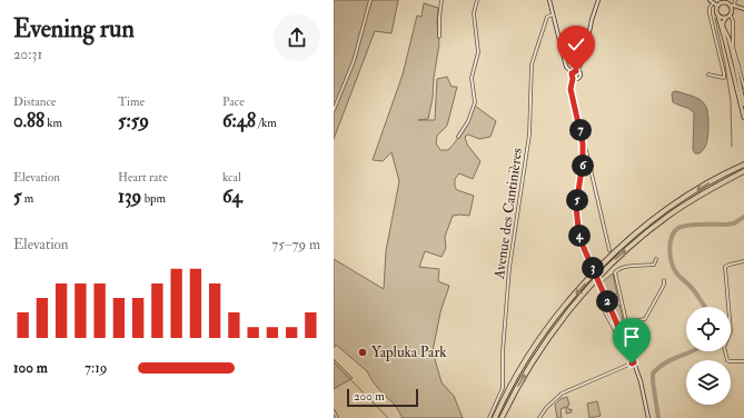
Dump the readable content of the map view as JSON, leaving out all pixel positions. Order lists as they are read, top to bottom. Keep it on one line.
{"streets":{"street":["Avenue des Cantinières"]},"places":["Yapluka Park"],"scale_bar":"200 m","page":{"heading":["Evening run","20:31"],"stats":[["Distance","0.88 km"],["Time","5:59"],["Pace","6:48 /km"],["Elevation","5 m"],["Heart rate","139 bpm"],["kcal","64"]],"pins":["7","6","5","4","3","2"],"chart":["Elevation","75–79 m"],"list":[{"name":"100 m","note":"7:19"}],"scale":"200 m"}}
